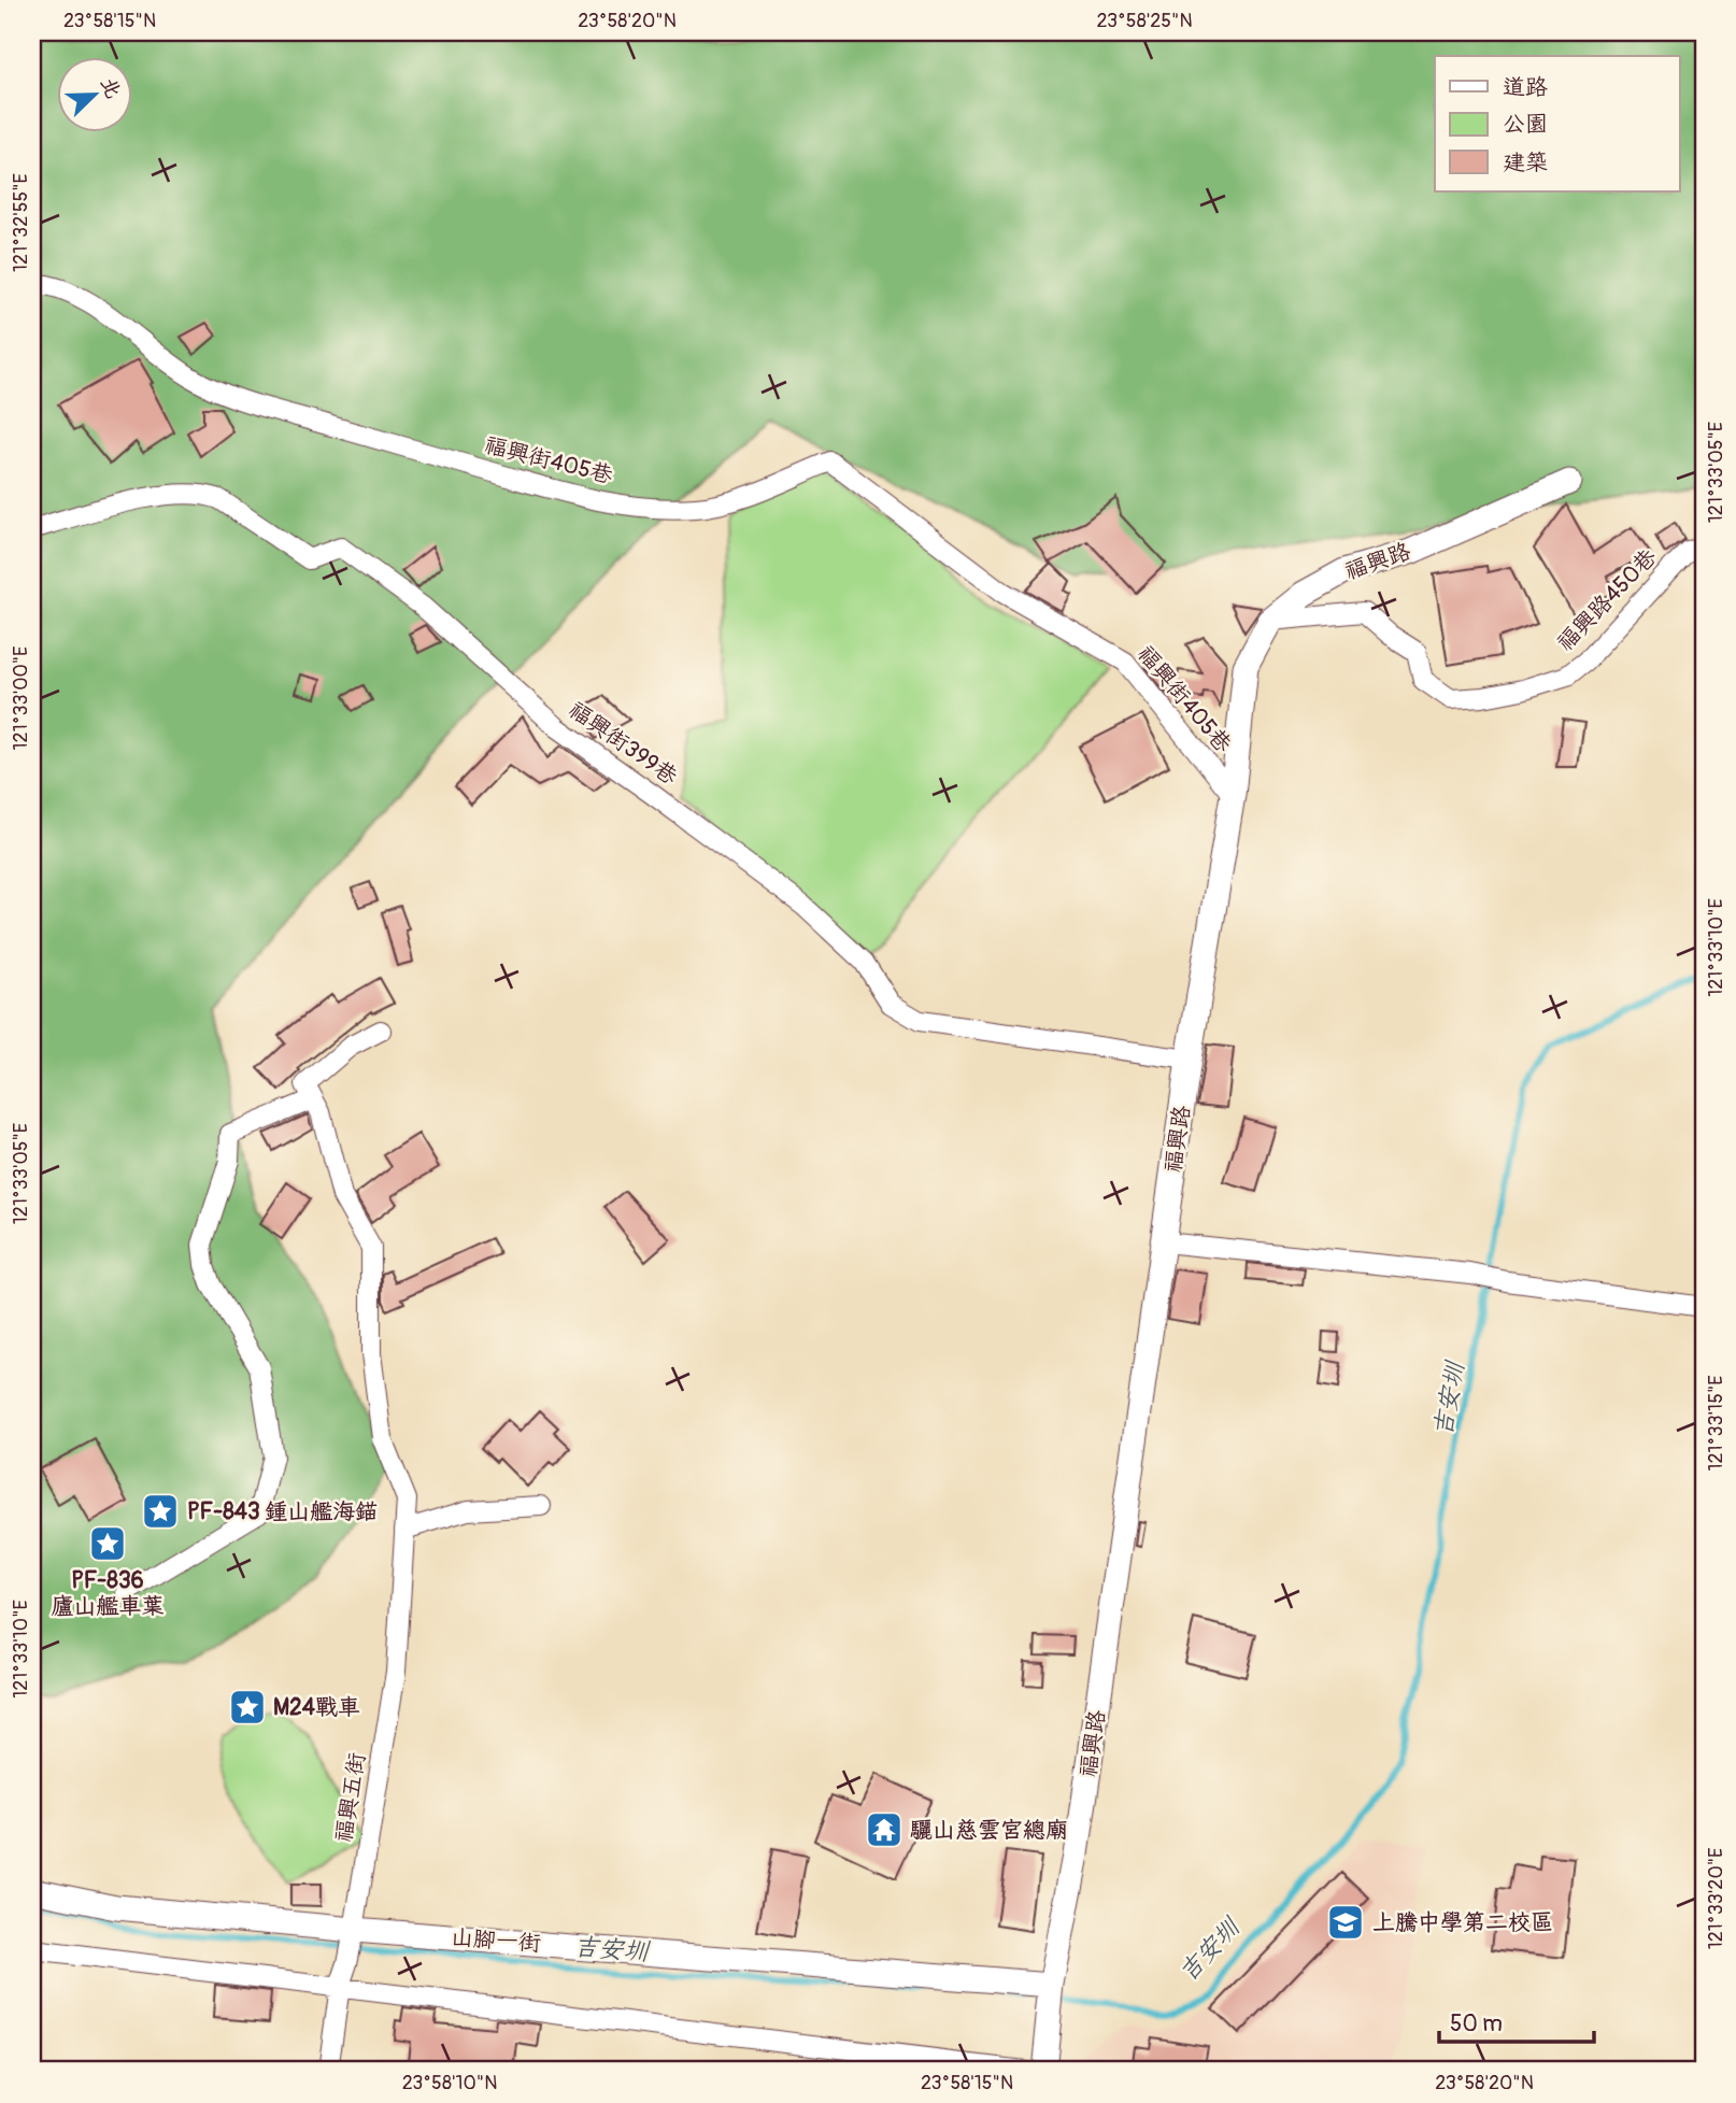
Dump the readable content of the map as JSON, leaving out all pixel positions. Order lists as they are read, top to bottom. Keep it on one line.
{"streets":{"street":["福興街405巷","福興路","福興路450巷","福興街399巷","福興五街","山腳一街"]},"crossings":[["福興街405巷","福興路"],["福興路","福興路450巷"],["福興路","福興街399巷"],["福興路","山腳一街"],["福興五街","山腳一街"]],"water":["吉安圳"],"places":{"place":["PF-843 鍾山艦海錨","PF-836 廬山艦車葉","M24戰車"],"temple":["驪山慈雲宮總廟"],"school or university":["上騰中學第二校區"]},"legend":["道路","公園","建築"],"scale_bar":"50 m","north":"top right","coordinates":["23°58'15\"N","23°58'20\"N","23°58'25\"N","121°32'55\"E","121°33'05\"E","121°33'00\"E","121°33'10\"E","121°33'15\"E","121°33'20\"E","23°58'10\"N"]}
